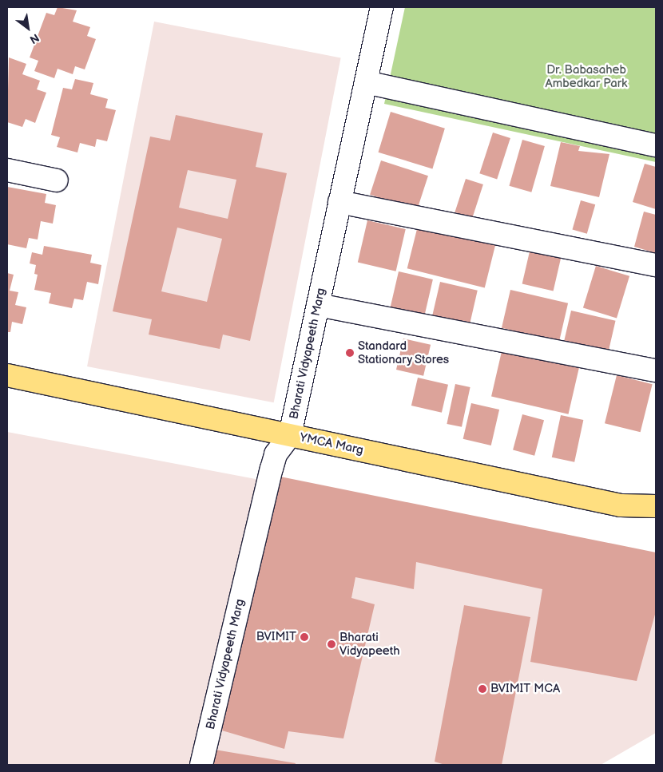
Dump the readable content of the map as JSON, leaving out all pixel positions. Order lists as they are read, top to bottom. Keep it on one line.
{"streets":{"main road":["YMCA Marg"],"street":["Bharati Vidyapeeth Marg"]},"crossings":[["Bharati Vidyapeeth Marg","YMCA Marg"]],"parks":["Dr. Babasaheb Ambedkar Park"],"places":["Standard Stationary Stores","BVIMIT","Bharati Vidyapeeth","BVIMIT MCA"],"north":"bottom right"}
